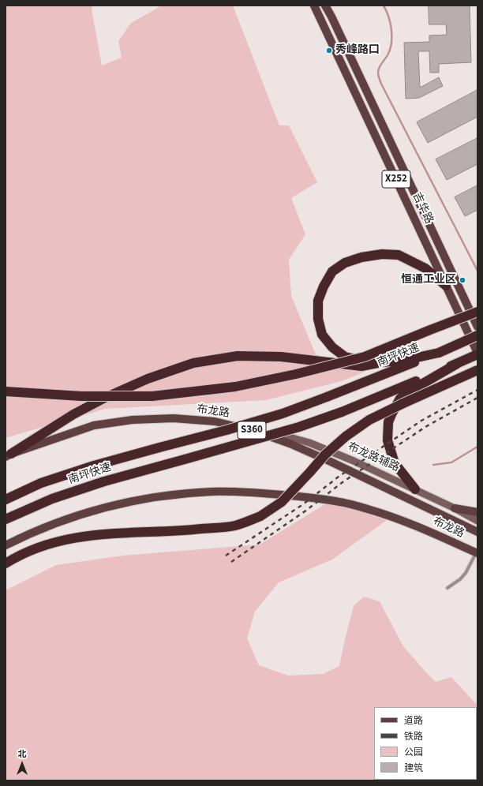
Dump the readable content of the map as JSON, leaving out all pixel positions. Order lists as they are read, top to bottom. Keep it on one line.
{"streets":{"highway":["南坪快速"],"main road":["X252","吉华路","布龙路","S360","布龙路辅路"]},"crossings":[["布龙路","布龙路辅路"]],"places":["秀峰路口","恒通工业区"],"legend":["道路","铁路","公园","建筑"],"north":"top"}
